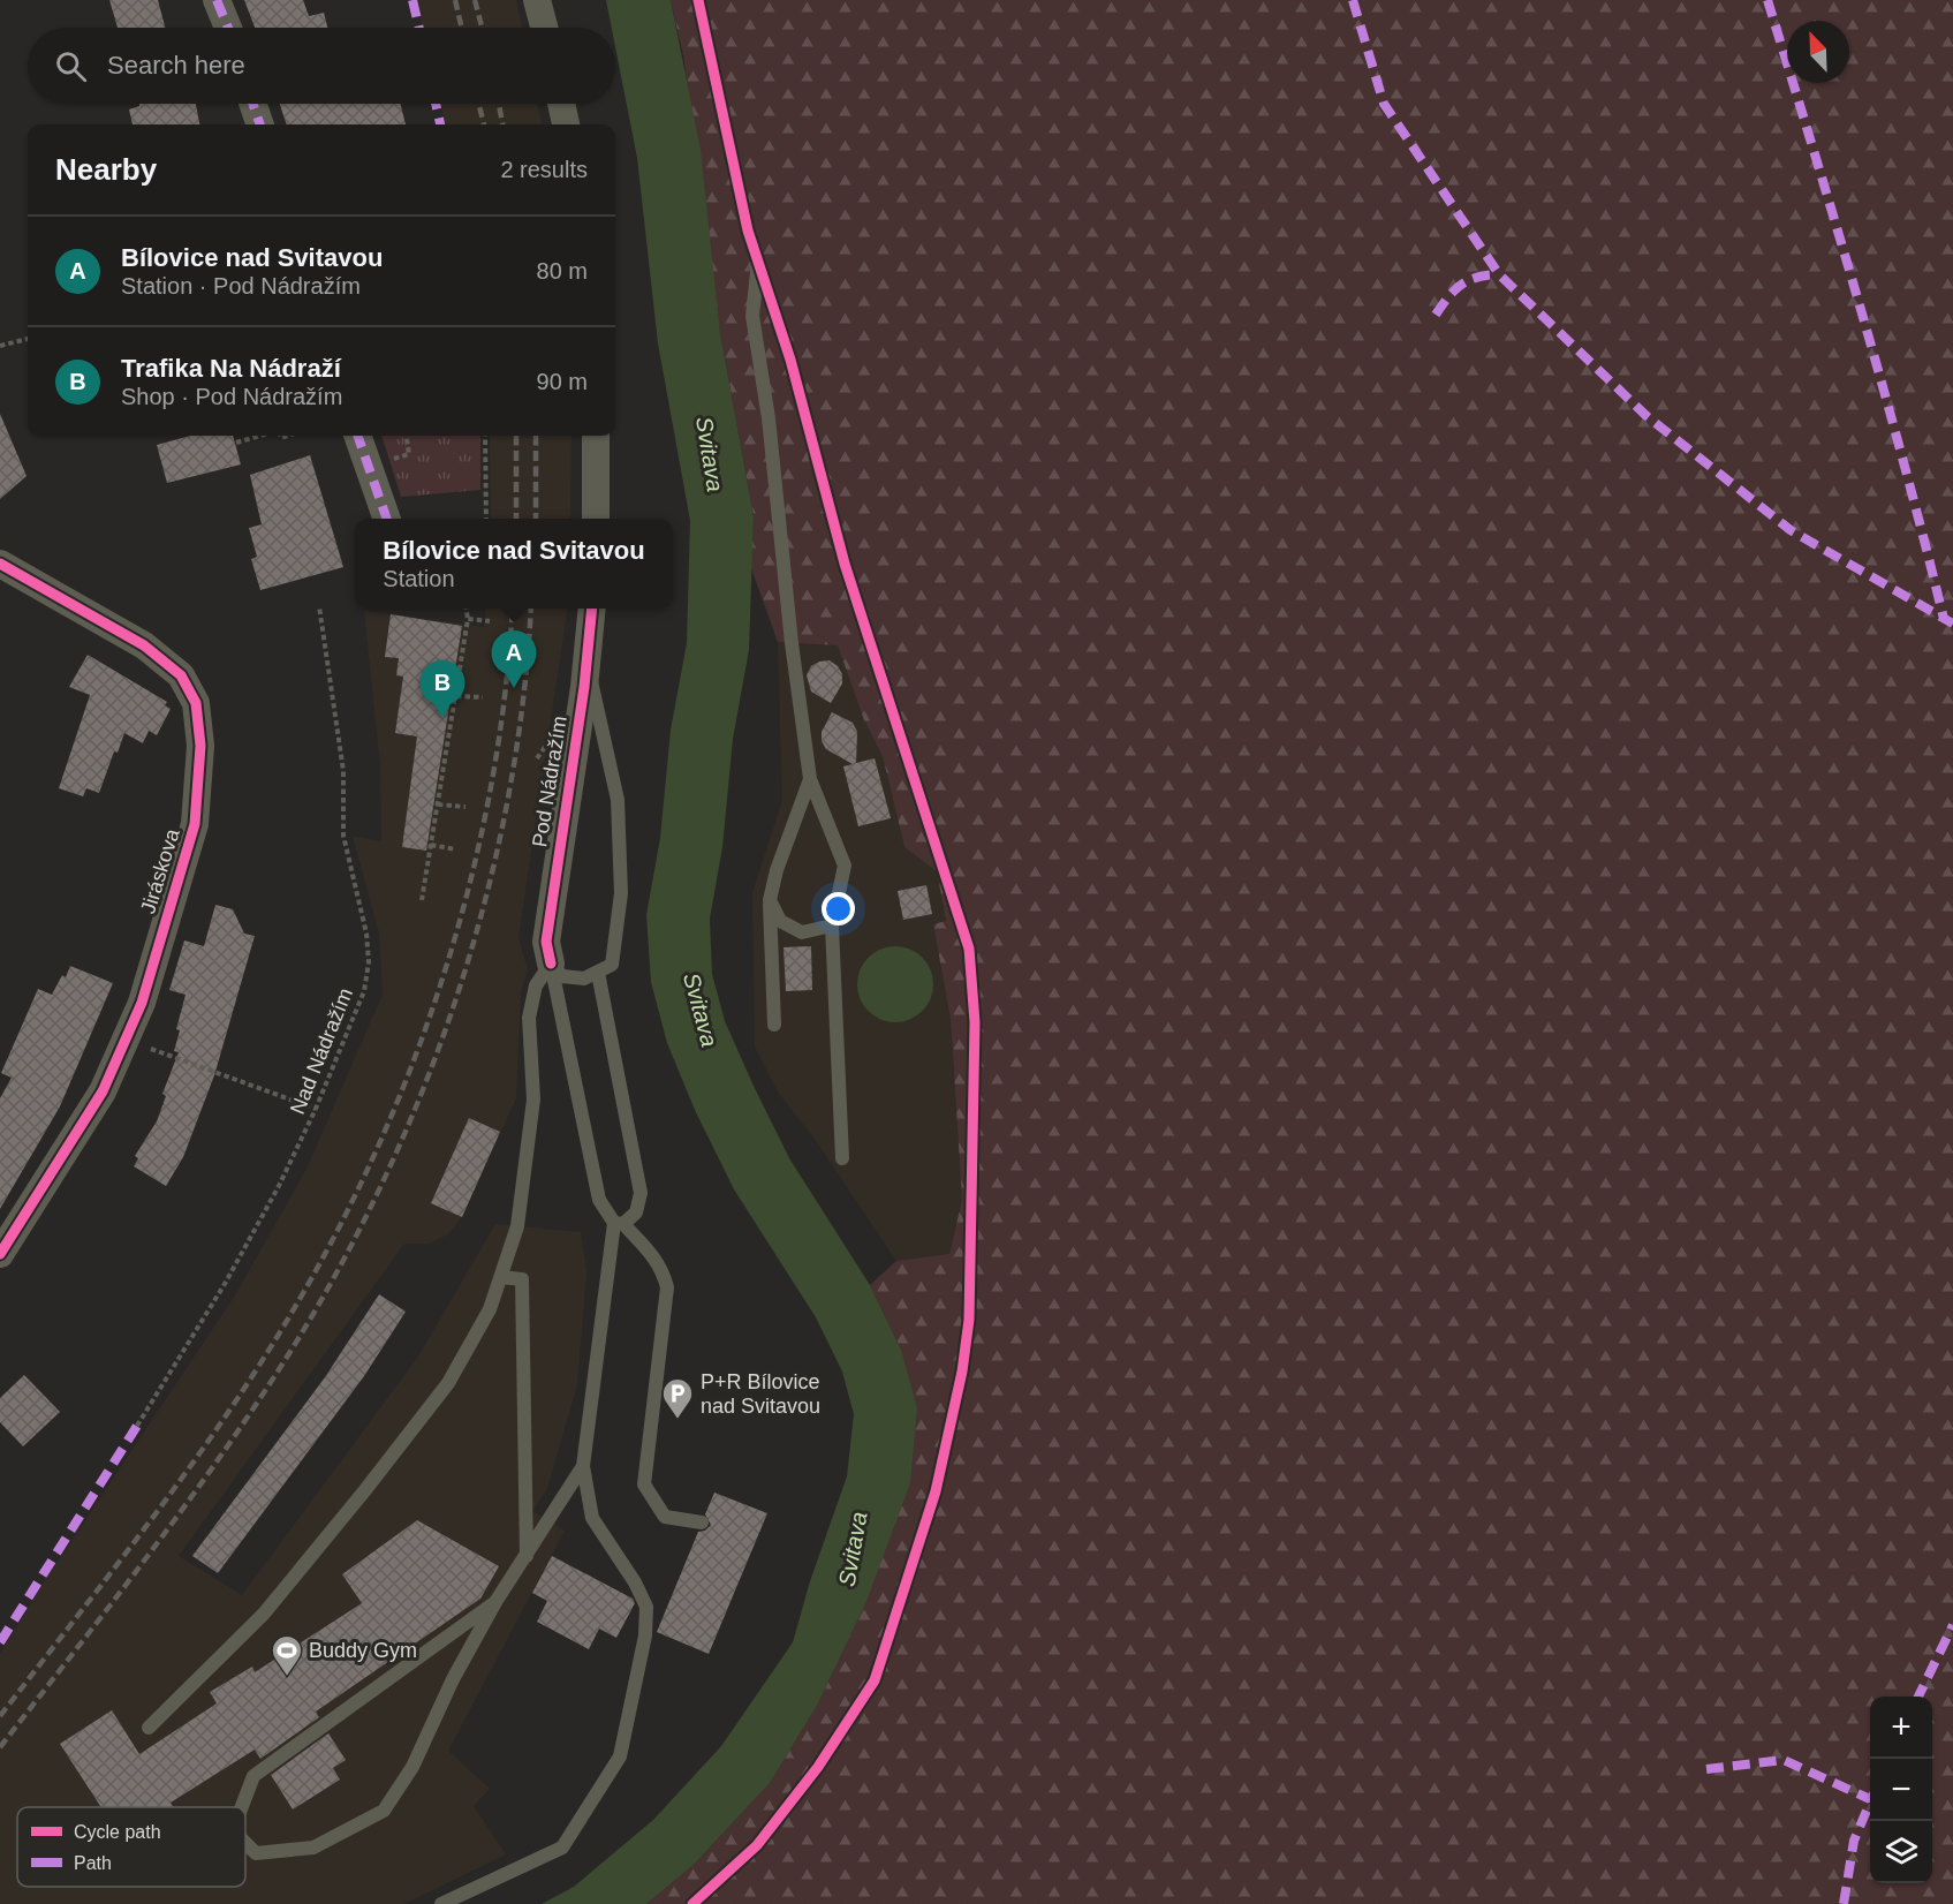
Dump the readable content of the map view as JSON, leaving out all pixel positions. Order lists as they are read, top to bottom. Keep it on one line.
{"streets":{"street":["Pod Nádražím","Jiráskova"],"path":["Nad Nádražím"]},"water":["Svitava"],"places":{"parking":["P+R Bílovice nad Svitavou"],"sports":["Buddy Gym"]},"legend":["Cycle path","Path"],"north":"top left","page":{"search":"Search here","heading":["Nearby","2 results"],"list":[{"mark":"A","name":"Bílovice nad Svitavou","note":"Station · Pod Nádražím","value":"80 m"},{"mark":"B","name":"Trafika Na Nádraží","note":"Shop · Pod Nádražím","value":"90 m"}],"popup":["Bílovice nad Svitavou","Station"],"pins":["A","B"],"map_buttons":["+","−"]}}
